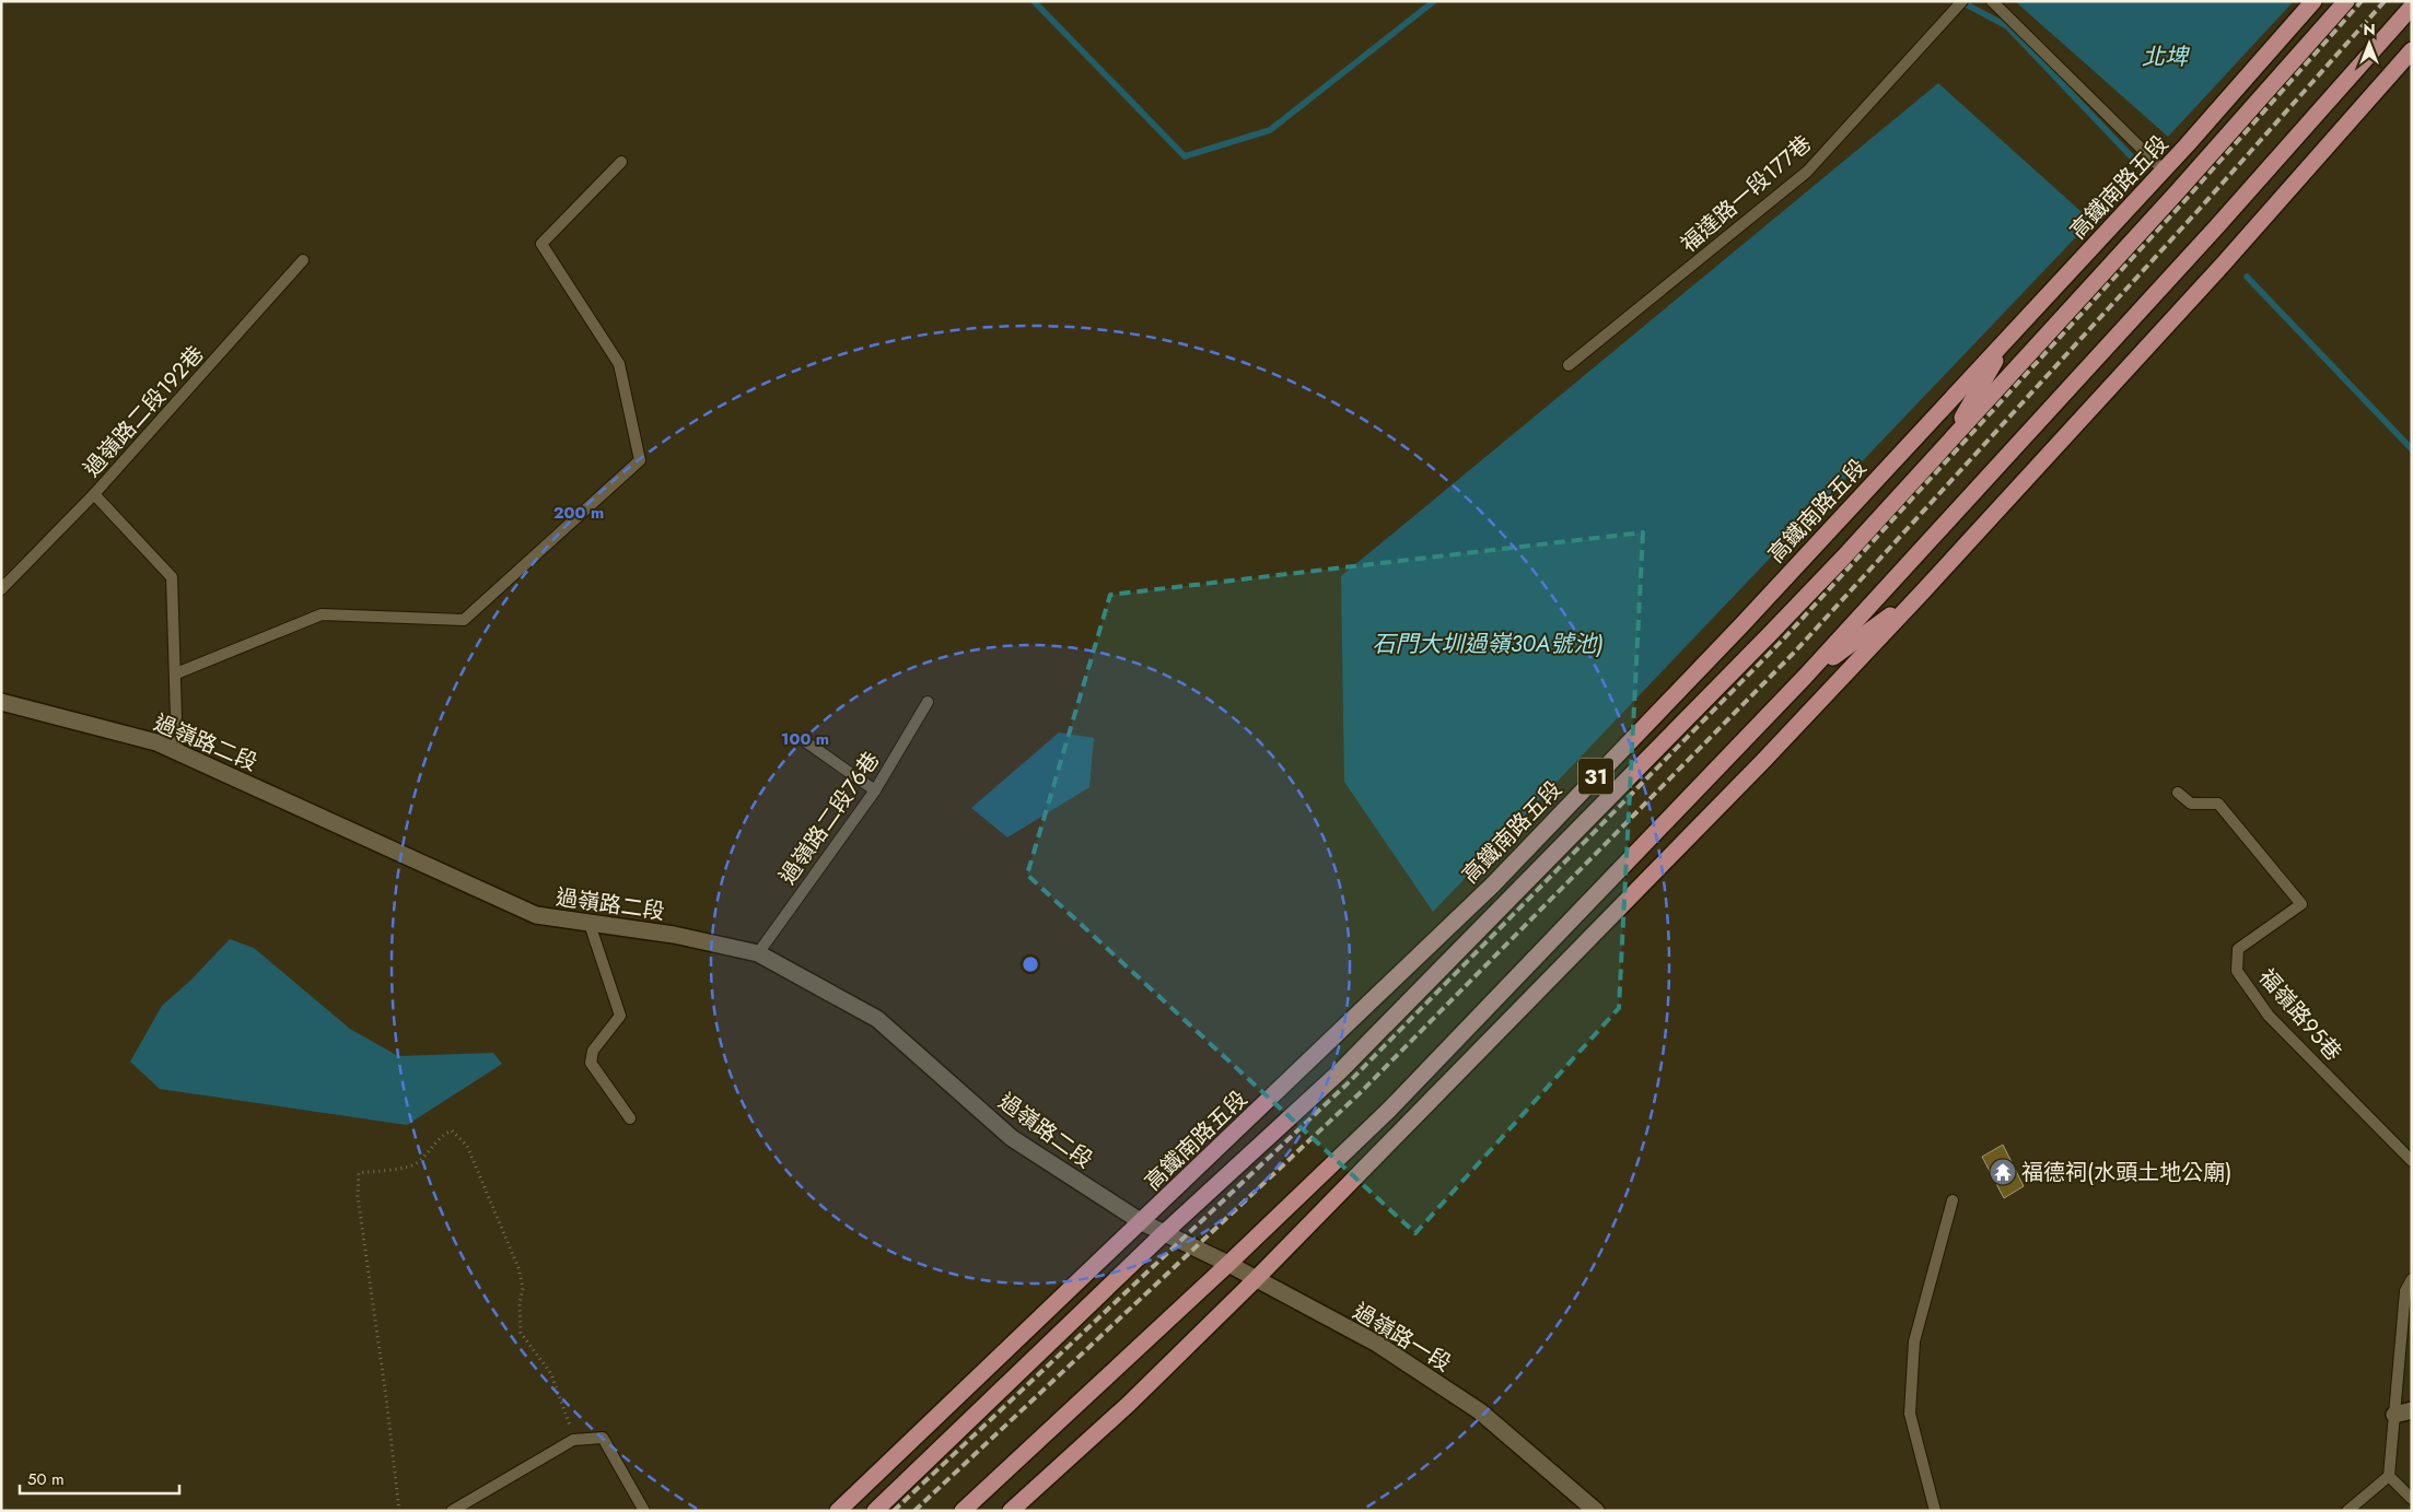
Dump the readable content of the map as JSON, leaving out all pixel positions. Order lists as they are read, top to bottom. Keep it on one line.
{"streets":{"main road":["高鐵南路五段","31"],"street":["過嶺路二段","過嶺路一段"],"lane":["福達路一段177巷","過嶺路二段192巷","過嶺路二段76巷","福嶺路95巷"]},"crossings":[["高鐵南路五段","過嶺路二段"],["高鐵南路五段","過嶺路一段"],["過嶺路二段192巷","過嶺路二段"],["過嶺路二段","過嶺路二段76巷"],["過嶺路二段","過嶺路一段"]],"water":["北埤","石門大圳過嶺30A號池)"],"places":{"temple":["福德祠(水頭土地公廟)"]},"scale_bar":"50 m","north":"top","rings":["200 m","100 m"]}
